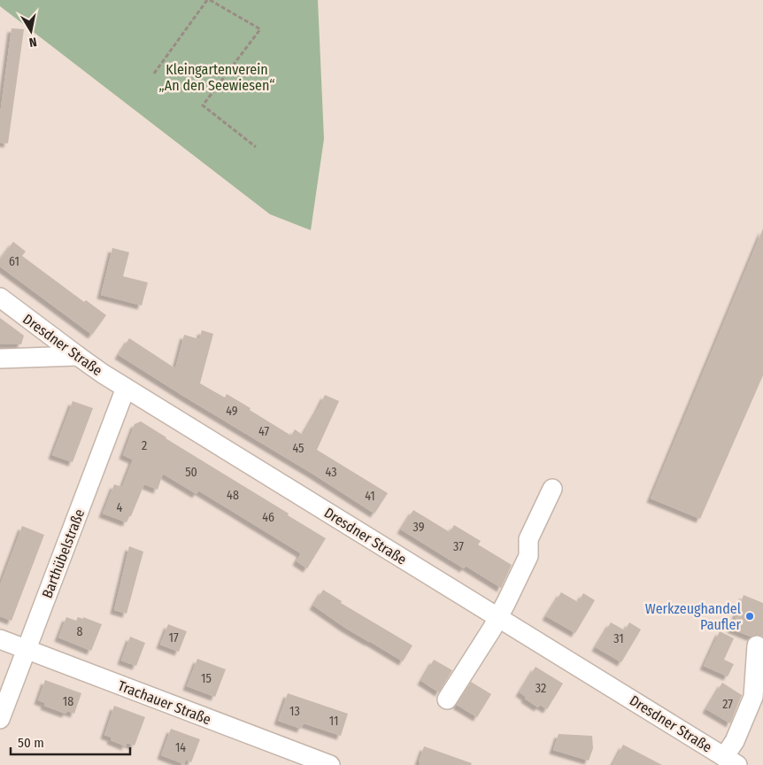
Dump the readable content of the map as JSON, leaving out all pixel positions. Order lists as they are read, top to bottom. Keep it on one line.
{"streets":{"street":["Dresdner Straße","Barthübelstraße","Trachauer Straße"]},"crossings":[["Dresdner Straße","Barthübelstraße"],["Barthübelstraße","Trachauer Straße"]],"parks":["Kleingartenverein „An den Seewiesen“"],"places":["Werkzeughandel Paufler"],"house_numbers":["61","49","47","2","45","50","43","48","41","4","46","39","37","8","17","31","15","32","18","27","13","11","14"],"scale_bar":"50 m","north":"bottom"}
